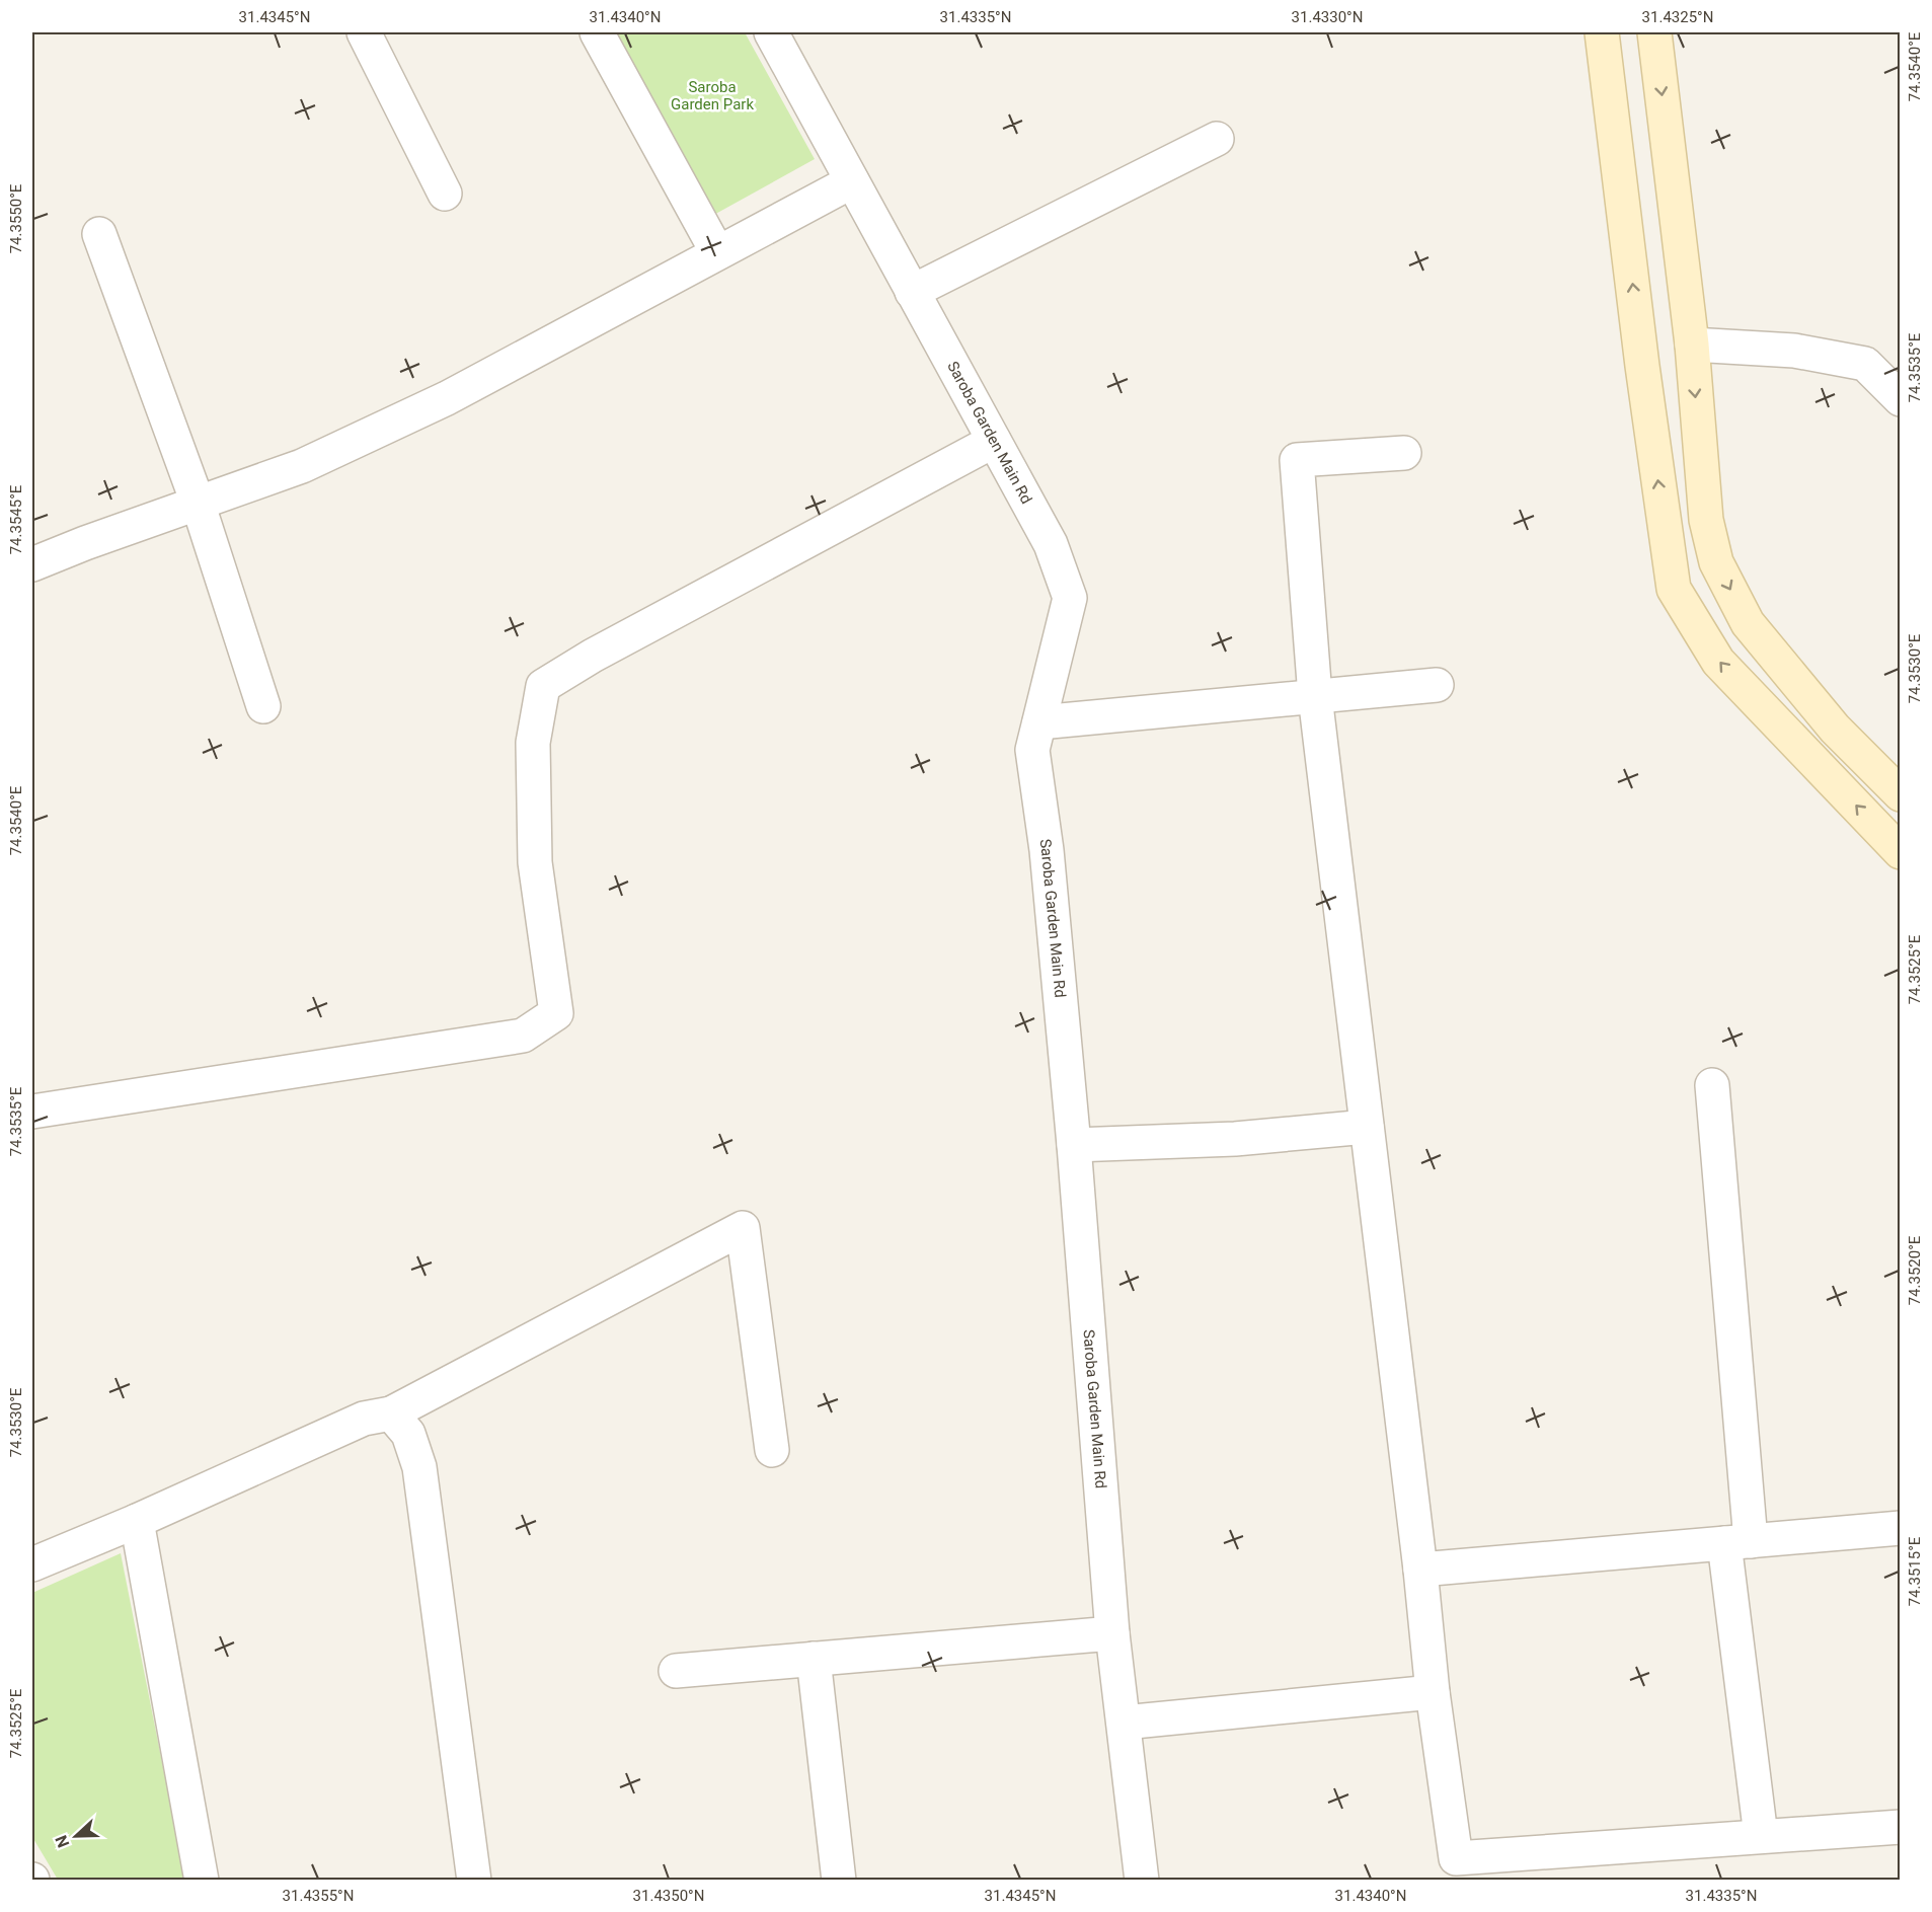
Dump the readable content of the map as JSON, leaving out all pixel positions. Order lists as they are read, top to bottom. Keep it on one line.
{"streets":{"street":["Saroba Garden Main Rd"]},"parks":["Saroba Garden Park"],"north":"left","coordinates":["31.4345°N","31.4340°N","31.4335°N","31.4330°N","31.4325°N","74.3540°E","74.3550°E","74.3535°E","74.3545°E","74.3530°E","74.3525°E","74.3520°E","74.3515°E","31.4355°N","31.4350°N"]}
